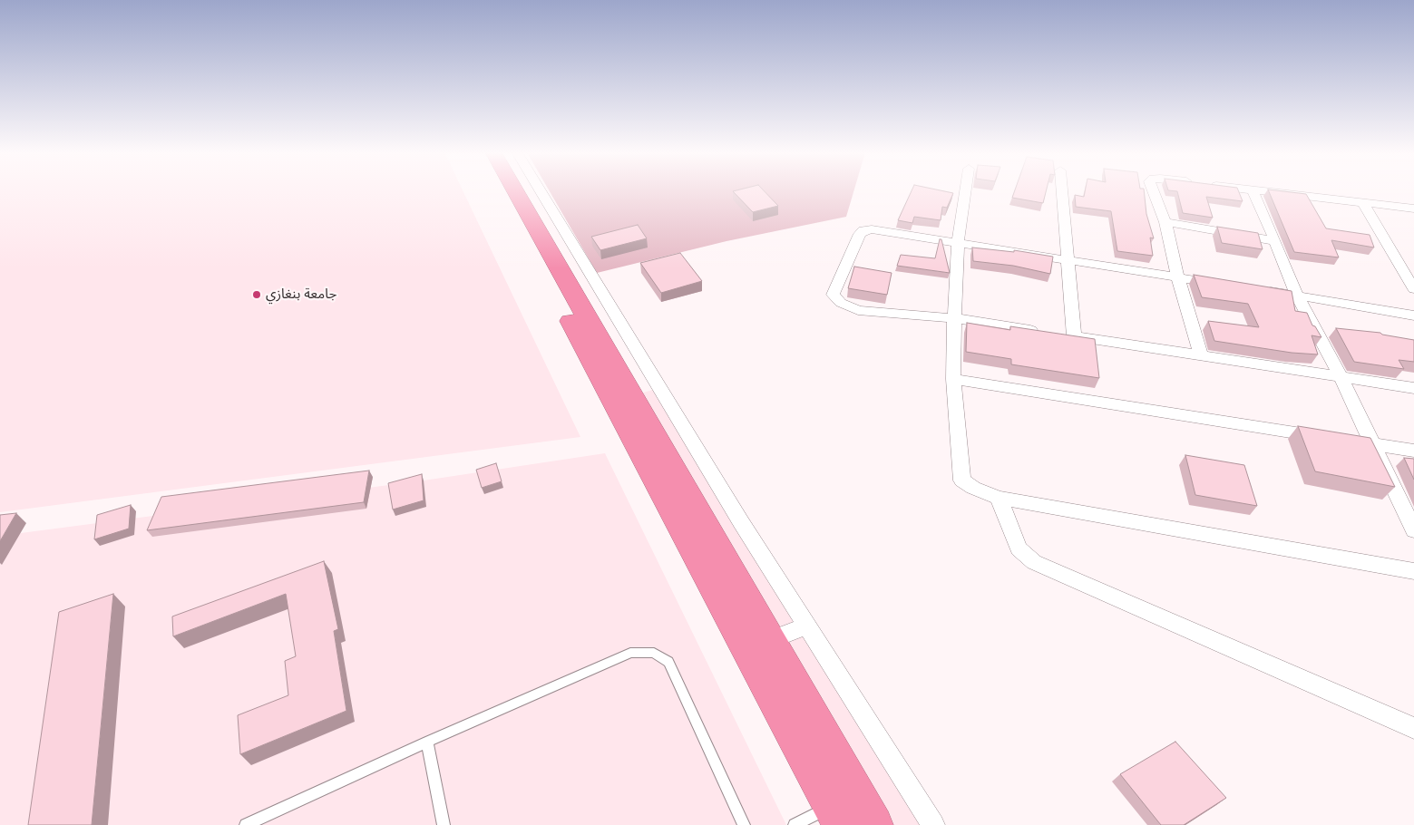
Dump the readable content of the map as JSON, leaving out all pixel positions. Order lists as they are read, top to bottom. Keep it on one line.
{"places":["جامعة بنغازي"]}
